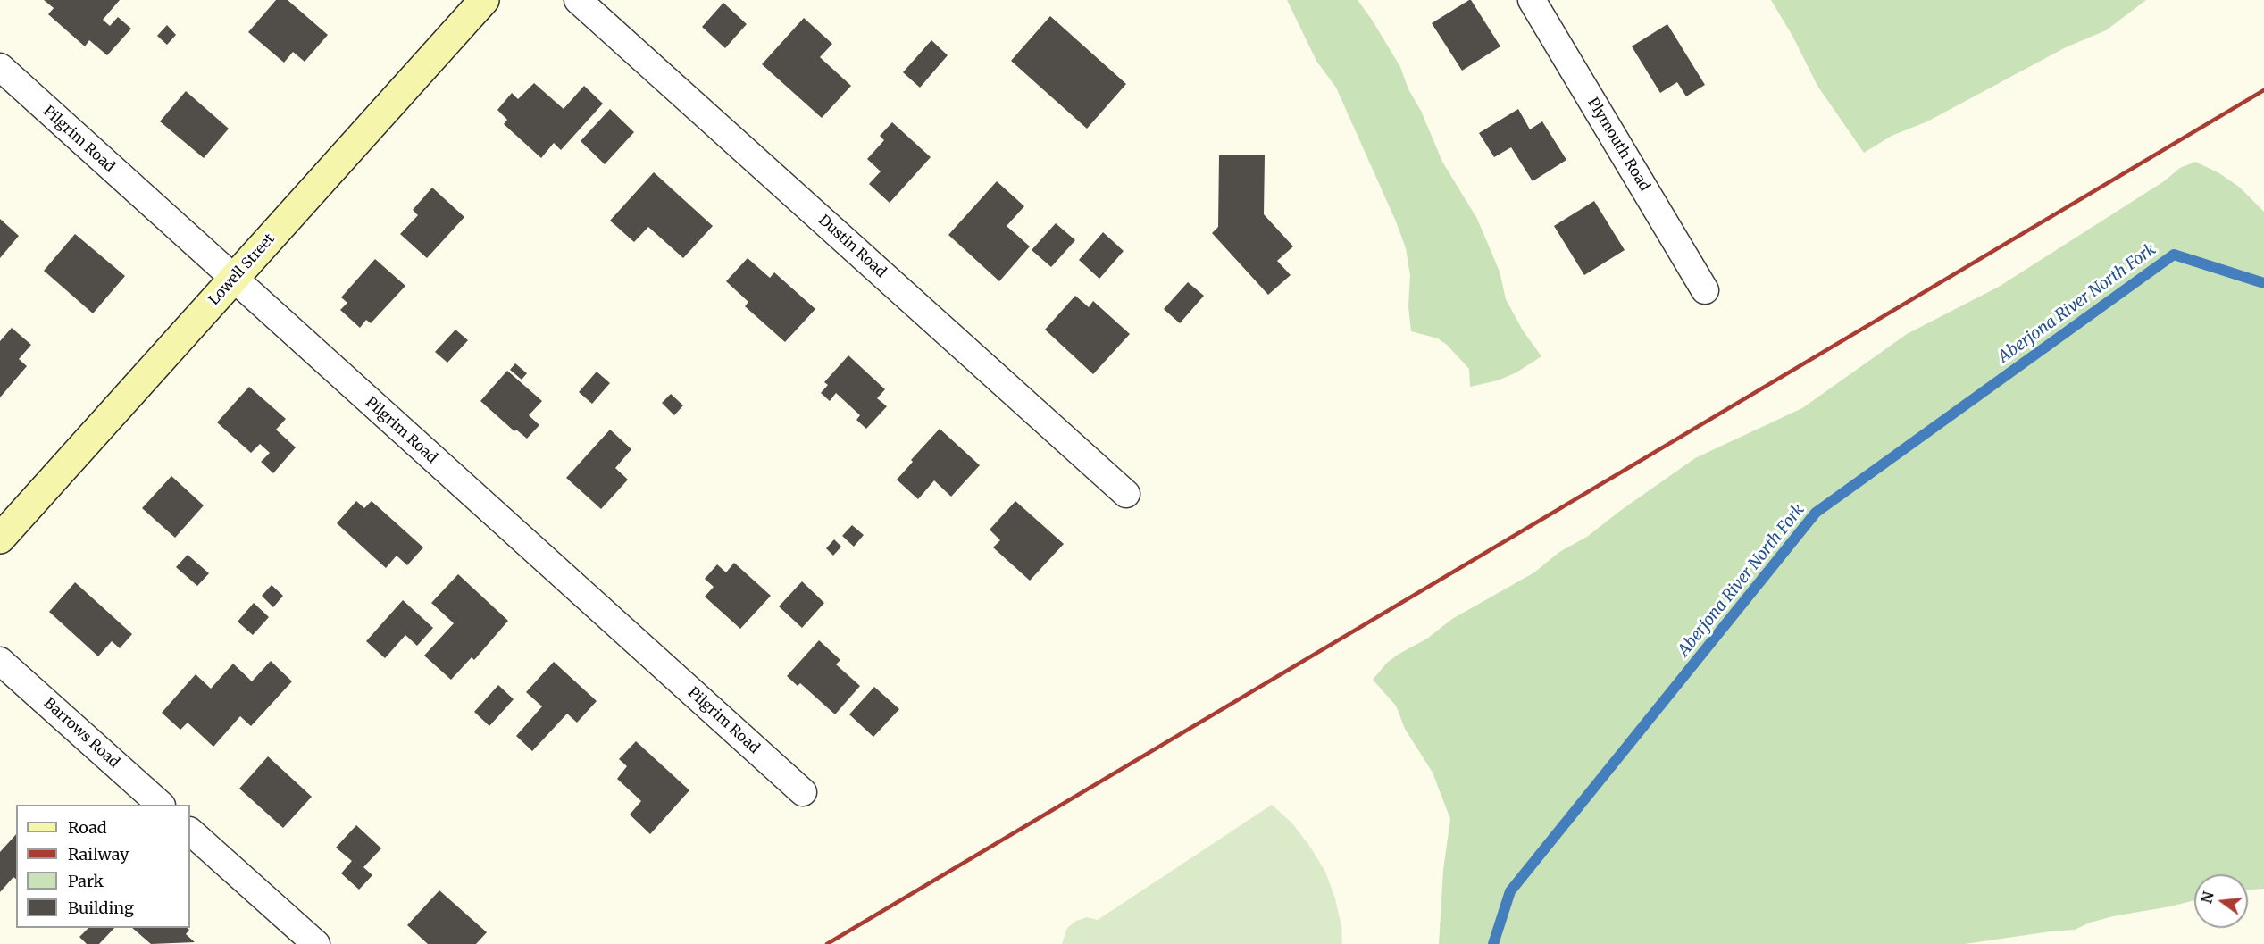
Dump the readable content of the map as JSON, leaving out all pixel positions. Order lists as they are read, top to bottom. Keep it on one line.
{"streets":{"main road":["Lowell Street"],"street":["Pilgrim Road","Plymouth Road","Dustin Road","Barrows Road"]},"crossings":[["Pilgrim Road","Lowell Street"]],"water":["Aberjona River North Fork"],"legend":["Road","Railway","Park","Building"],"north":"left"}
